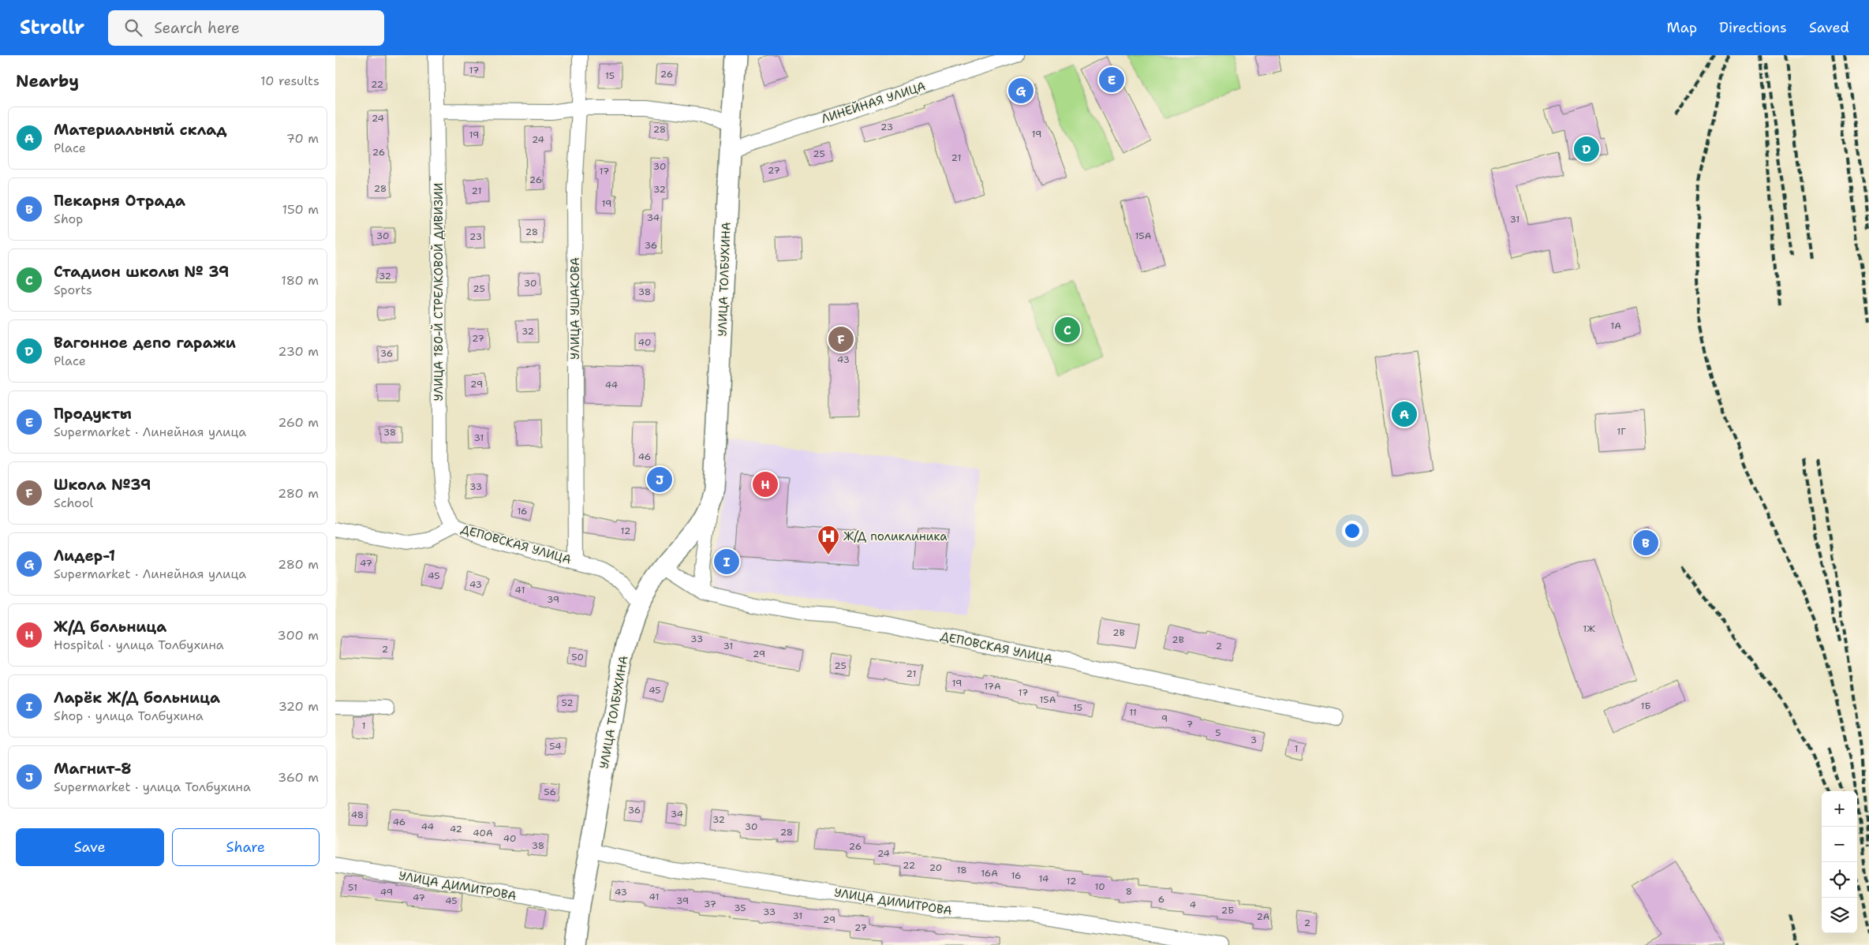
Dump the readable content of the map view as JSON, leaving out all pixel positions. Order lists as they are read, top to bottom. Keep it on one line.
{"streets":{"street":["ЛИНЕЙНАЯ УЛИЦА","УЛИЦА ТОЛБУХИНА","УЛИЦА 180-Й СТРЕЛКОВОЙ ДИВИЗИИ","УЛИЦА УШАКОВА","ДЕПОВСКАЯ УЛИЦА","УЛИЦА ДИМИТРОВА"]},"crossings":[["ЛИНЕЙНАЯ УЛИЦА","УЛИЦА ТОЛБУХИНА"],["УЛИЦА ТОЛБУХИНА","ДЕПОВСКАЯ УЛИЦА"],["УЛИЦА ТОЛБУХИНА","УЛИЦА ДИМИТРОВА"],["УЛИЦА 180-Й СТРЕЛКОВОЙ ДИВИЗИИ","ДЕПОВСКАЯ УЛИЦА"],["УЛИЦА УШАКОВА","ДЕПОВСКАЯ УЛИЦА"]],"places":{"hospital":["Ж/Д поликлиника"]},"house_numbers":["17","26","15","22","24","23","28","19","19","24","26","25","21","30","27","17","26","28","32","21","19","34","31","28","30","15А","23","36","32","30","25","38","1А","32","27","40","36","43","29","44","1Г","38","31","46","33","16","12","47","45","43","41","39","1Ж","2В","33","2В","31","2","2","29","50","25","21","19","17А","45","17","15А","52","1Б","15","11","9","7","1","5","3","54","1","56","36","34","48","32","46","44","30","42","28","40А","40","38","26","24","22","20","18","16А","16","14","12","10","51","8","49","43","41","47","6","45","39","37","4","35","2Б","33","31","2А","29","2","27"],"page":{"header":"Strollr","search":"Search here","nav":["Map","Directions","Saved"],"heading":["Nearby","10 results"],"pins":["E","G","D","C","F","A","J","H","B","I"],"list":[{"mark":"A","name":"Материальный склад","note":"Place","value":"70 m"},{"mark":"B","name":"Пекарня Отрада","note":"Shop","value":"150 m"},{"mark":"C","name":"Стадион школы № 39","note":"Sports","value":"180 m"},{"mark":"D","name":"Вагонное депо гаражи","note":"Place","value":"230 m"},{"mark":"E","name":"Продукты","note":"Supermarket · Линейная улица","value":"260 m"},{"mark":"F","name":"Школа №39","note":"School","value":"280 m"},{"mark":"G","name":"Лидер-1","note":"Supermarket · Линейная улица","value":"280 m"},{"mark":"H","name":"Ж/Д больница","note":"Hospital · улица Толбухина","value":"300 m"},{"mark":"I","name":"Ларёк Ж/Д больница","note":"Shop · улица Толбухина","value":"320 m"},{"mark":"J","name":"Магнит-8","note":"Supermarket · улица Толбухина","value":"360 m"}],"map_buttons":["+","−"],"buttons":["Save","Share"]}}
